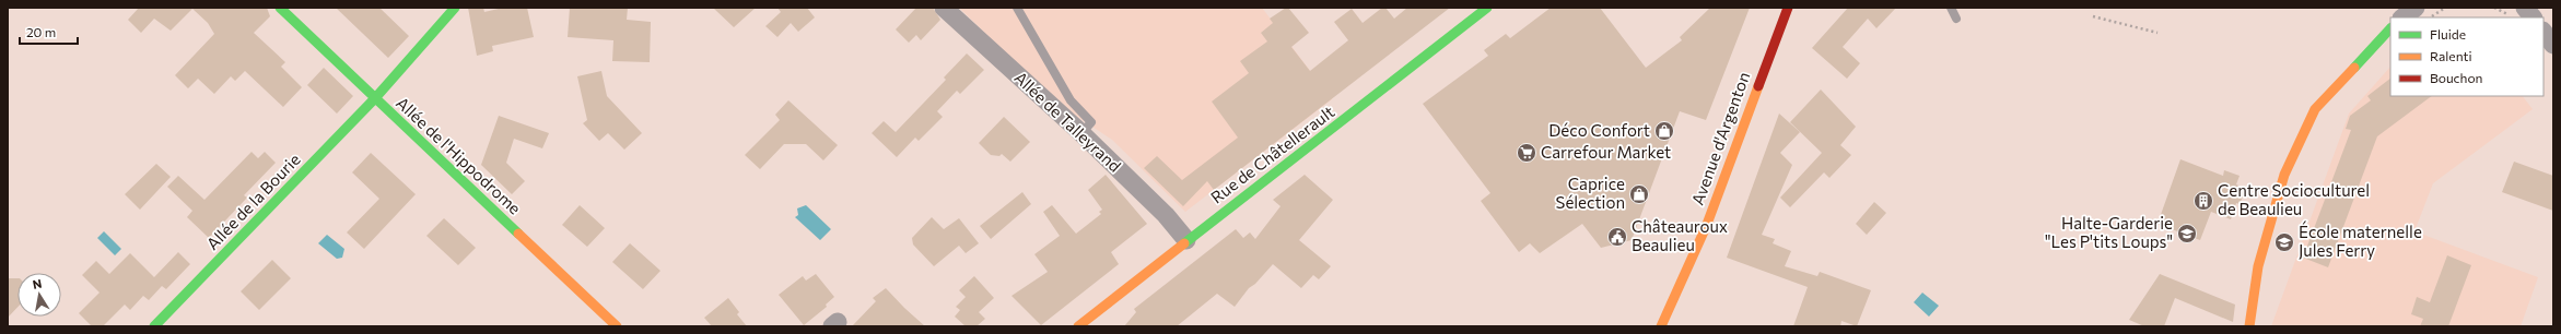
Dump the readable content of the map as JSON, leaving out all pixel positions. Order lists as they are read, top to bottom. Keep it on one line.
{"streets":{"street":["Allée de Talleyrand","Avenue d'Argenton","Rue de Châtellerault","Allée de l'Hippodrome","Allée de la Bourie"]},"crossings":[["Allée de Talleyrand","Rue de Châtellerault"],["Allée de l'Hippodrome","Allée de la Bourie"]],"places":{"shop":["Déco Confort","Caprice Sélection"],"supermarket":["Carrefour Market"],"building":["Centre Socioculturel de Beaulieu"],"school or university":["Halte-Garderie \"Les P'tits Loups\"","École maternelle Jules Ferry"],"public building":["Châteauroux Beaulieu"]},"legend":["Fluide","Ralenti","Bouchon"],"scale_bar":"20 m","north":"top"}
